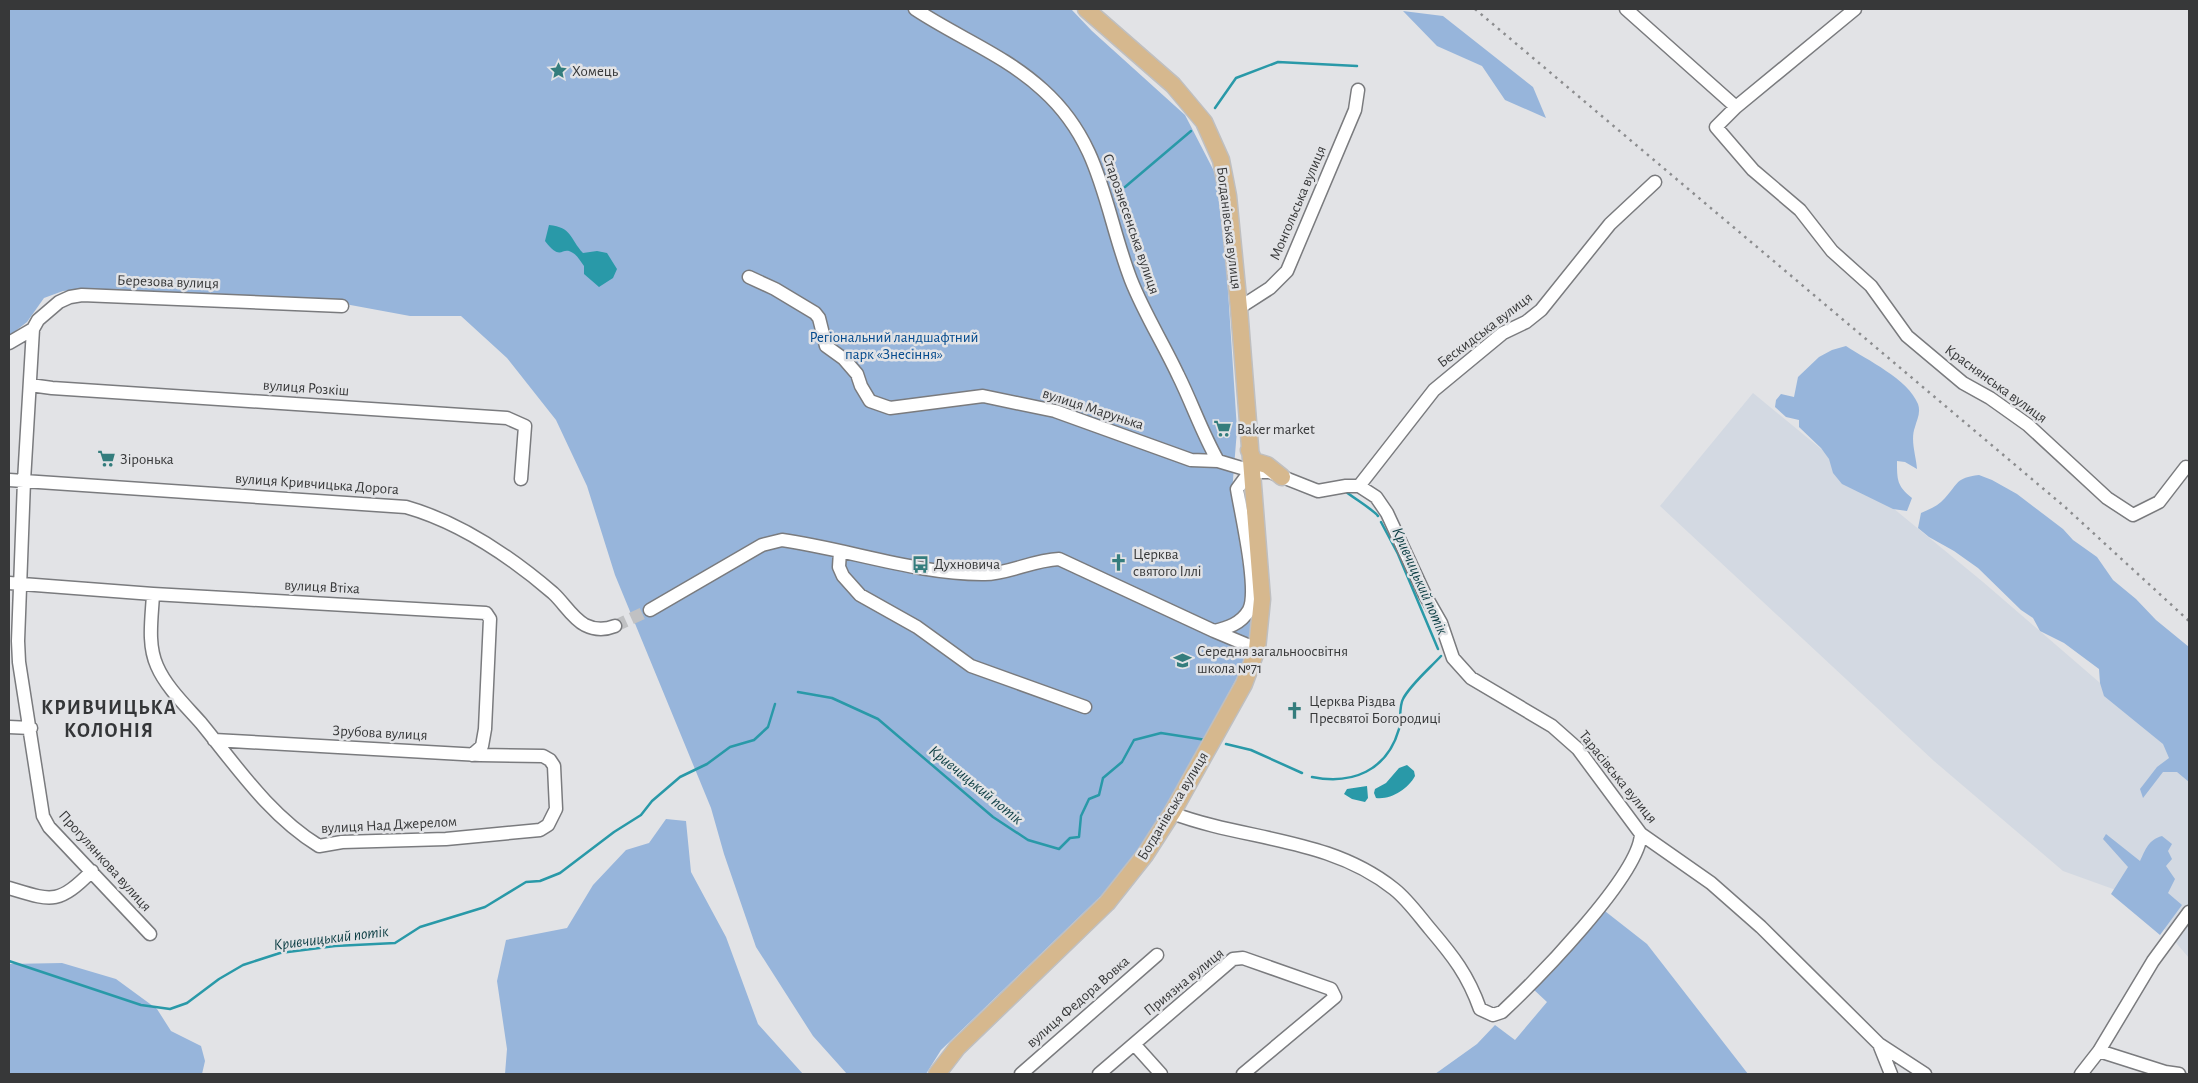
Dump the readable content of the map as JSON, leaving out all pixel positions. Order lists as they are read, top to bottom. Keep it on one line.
{"streets":{"main road":["Богданівська вулиця"],"street":["Монгольська вулиця","Старознесенська вулиця","Березова вулиця","Бескидська вулиця","Краснянська вулиця","вулиця Розкіш","вулиця Марунька","вулиця Кривчицька Дорога","вулиця Втіха","Зрубова вулиця","Тарасівська вулиця","вулиця Над Джерелом","Прогулянкова вулиця","Приязна вулиця","вулиця Федора Вовка"]},"crossings":[["Монгольська вулиця","Богданівська вулиця"],["Старознесенська вулиця","вулиця Марунька"],["Березова вулиця","Прогулянкова вулиця"],["Бескидська вулиця","Тарасівська вулиця"],["вулиця Розкіш","Прогулянкова вулиця"],["вулиця Кривчицька Дорога","Прогулянкова вулиця"],["вулиця Втіха","Зрубова вулиця"],["вулиця Втіха","вулиця Над Джерелом"],["вулиця Втіха","Прогулянкова вулиця"],["Зрубова вулиця","вулиця Над Джерелом"]],"districts":["КРИВЧИЦЬКА КОЛОНІЯ"],"water":["Кривчицький потік"],"parks":["Регіональний ландшафтний парк «Знесіння»"],"places":{"place":["Хомець"],"supermarket":["Baker market","Зіронька"],"church":["Церква святого Іллі","Церква Різдва Пресвятої Богородиці"],"bus stop":["Духновича"],"school or university":["Середня загальноосвітня школа №71"]}}
